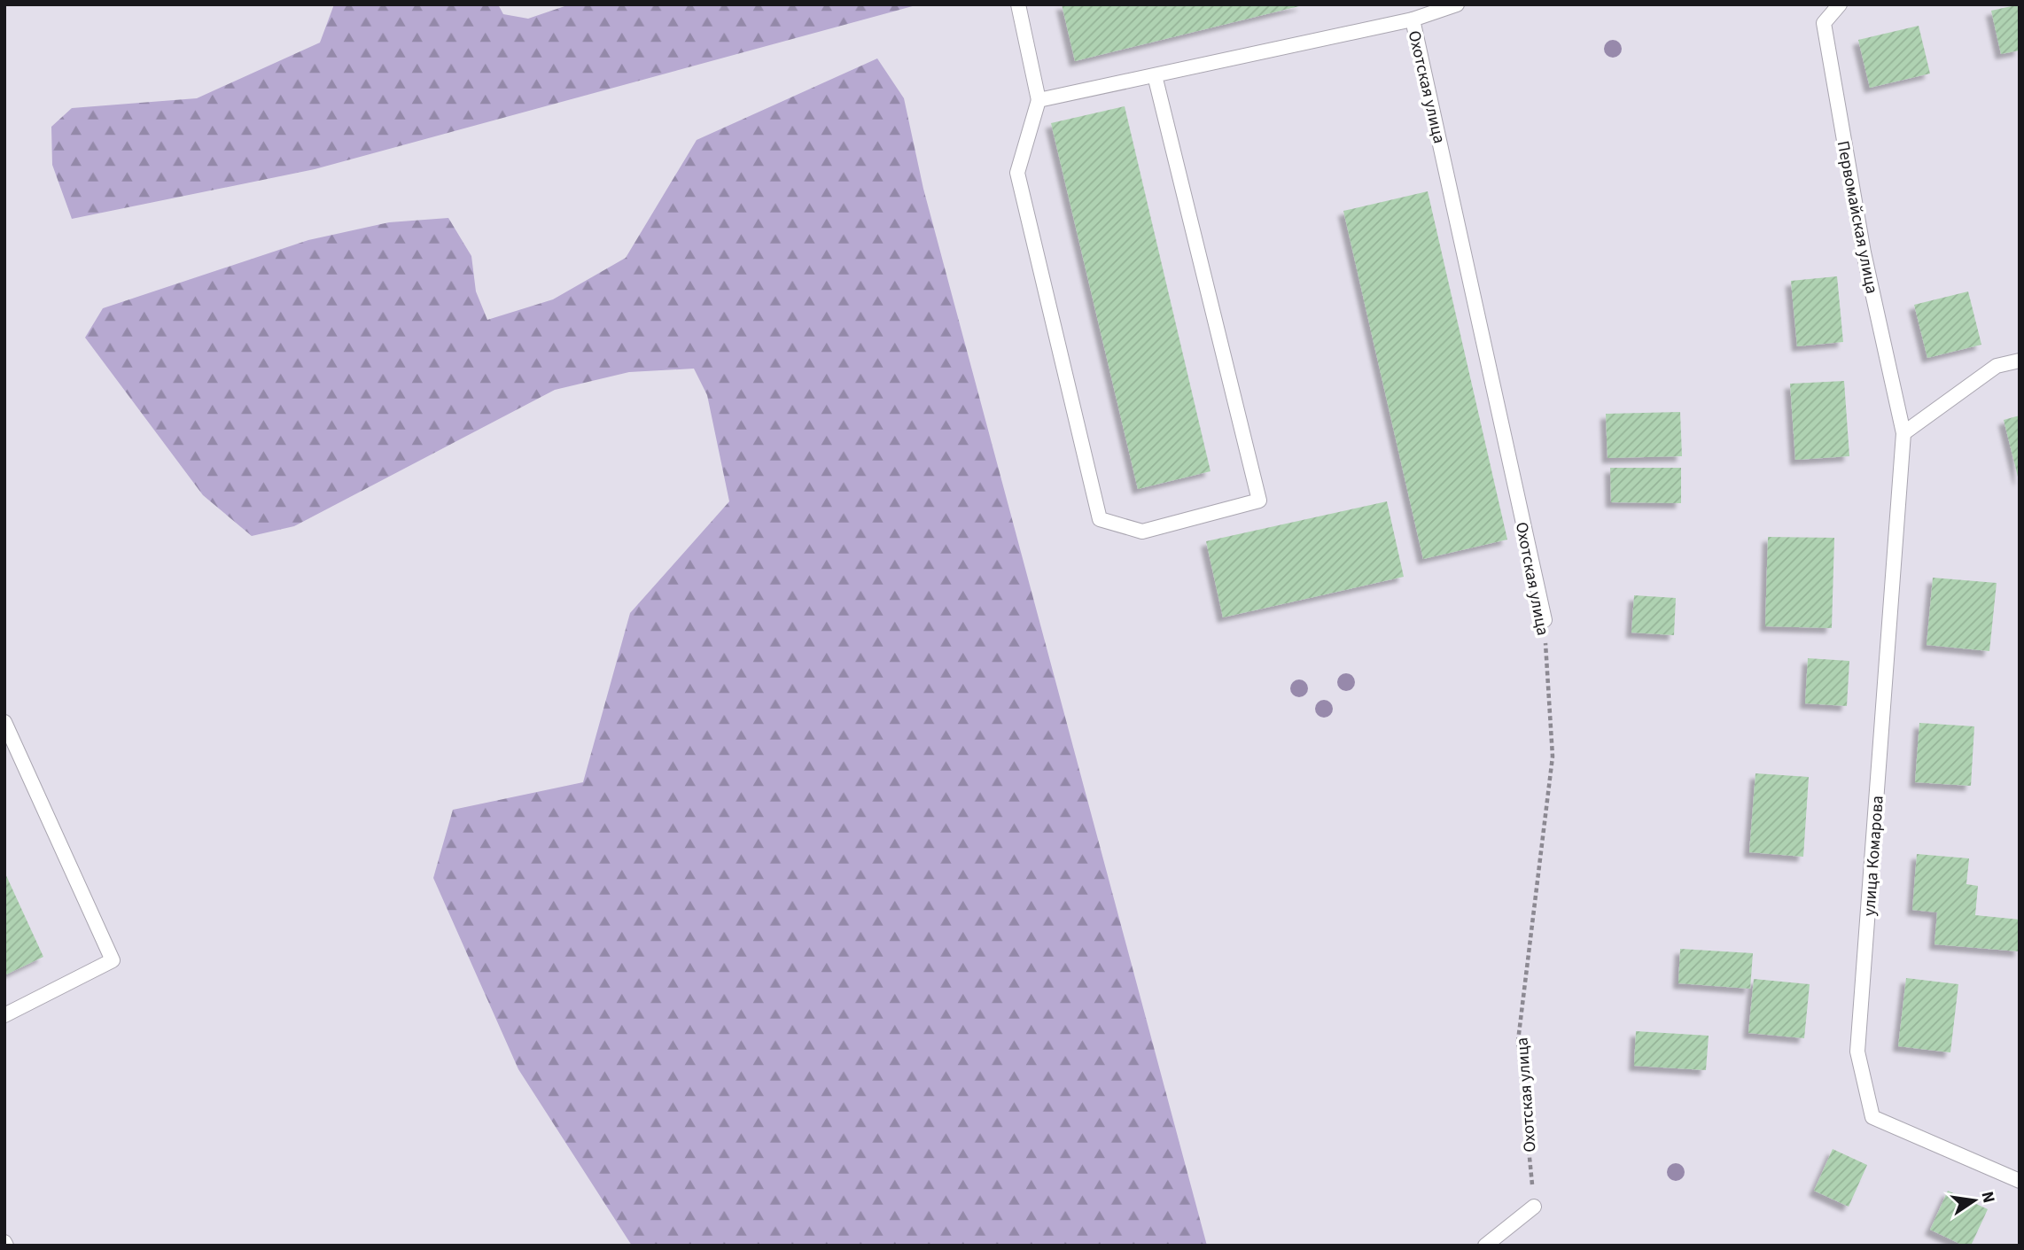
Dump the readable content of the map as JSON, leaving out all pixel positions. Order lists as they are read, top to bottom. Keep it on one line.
{"streets":{"lane":["Охотская улица","Первомайская улица","улица Комарова"]},"crossings":[["Первомайская улица","улица Комарова"]],"north":"right"}
